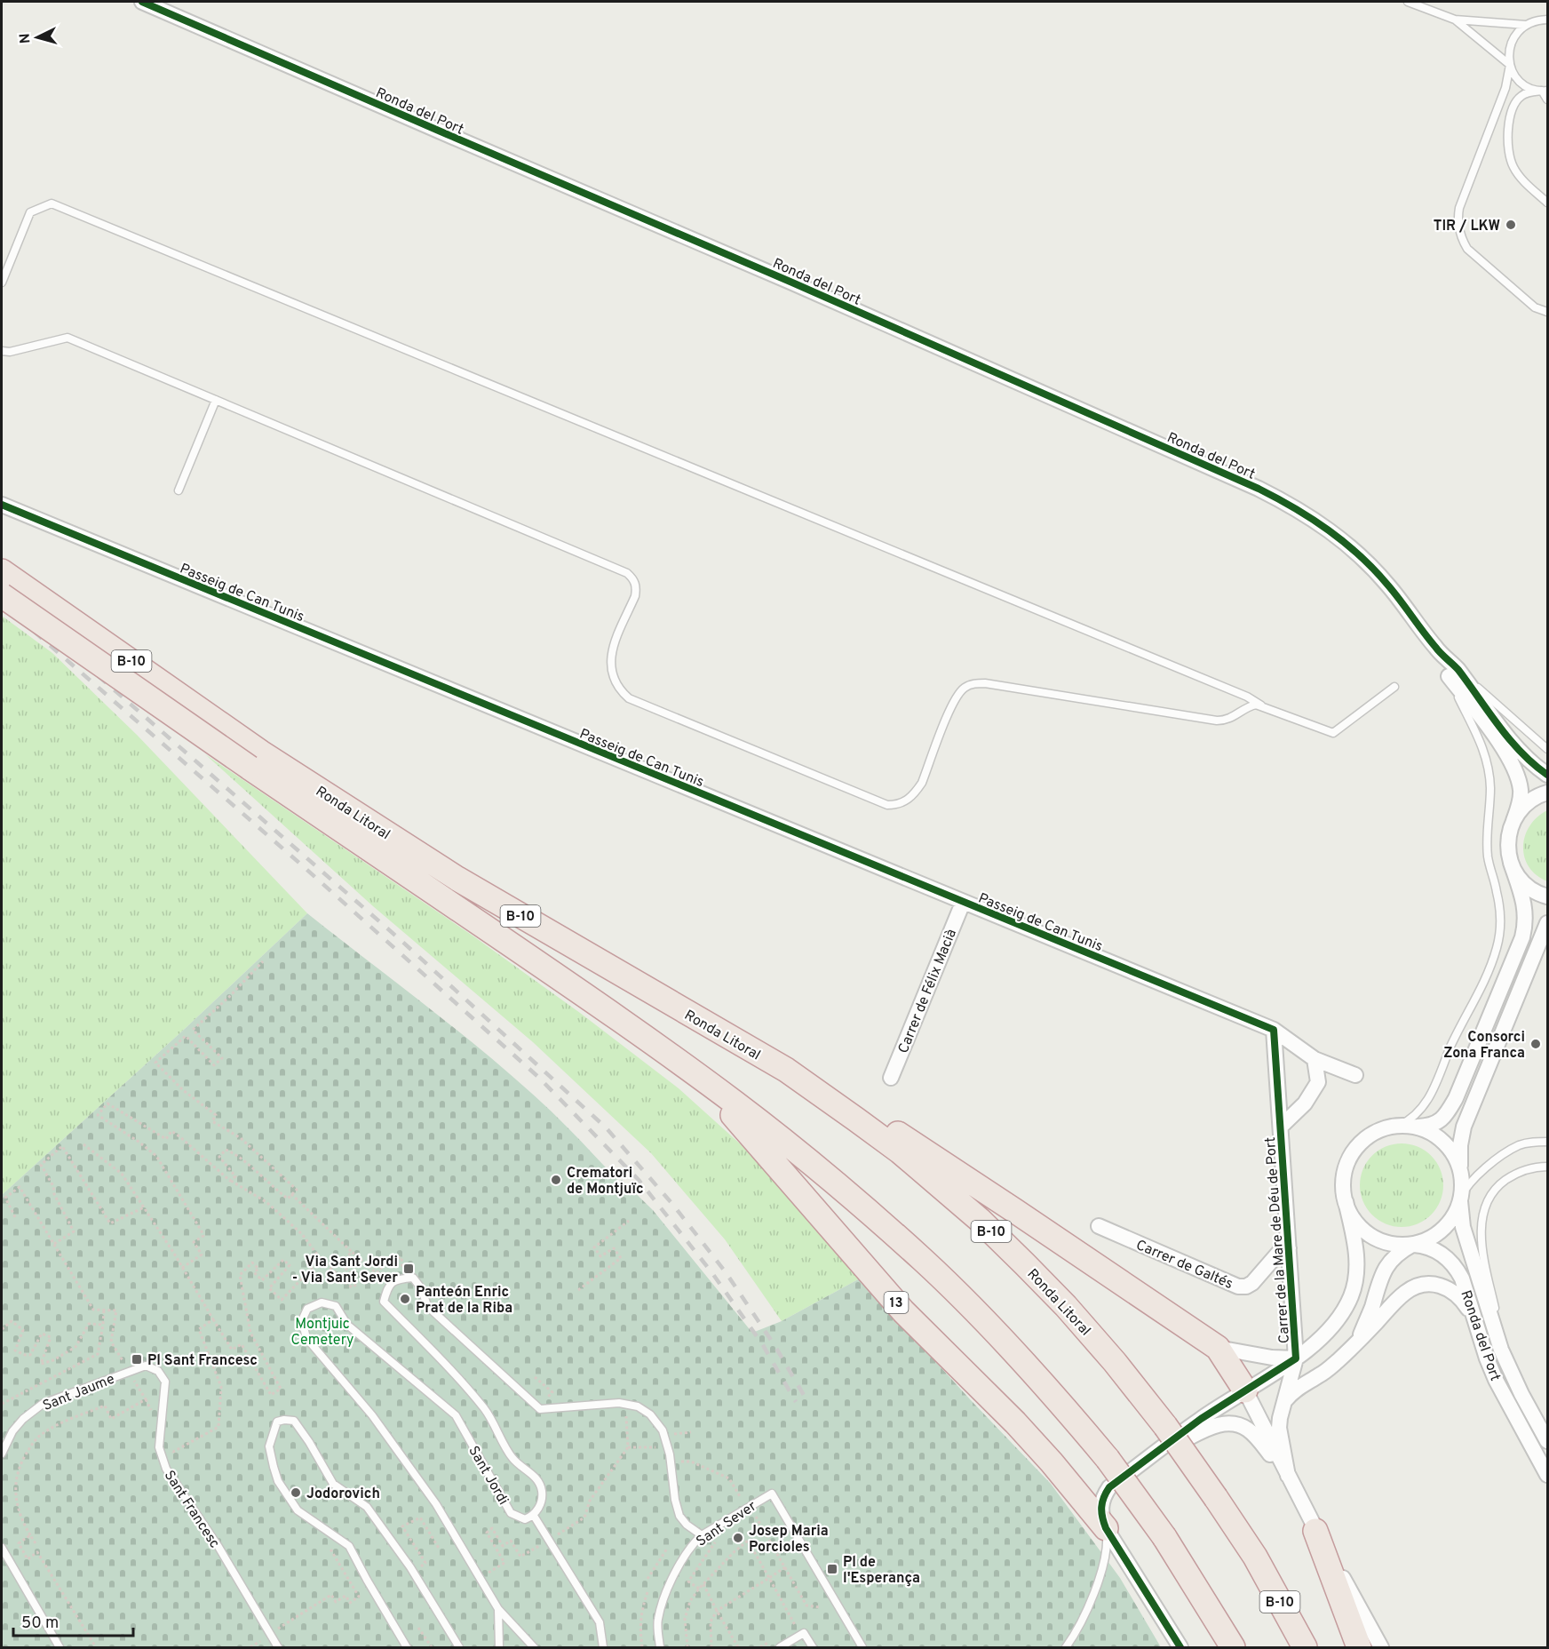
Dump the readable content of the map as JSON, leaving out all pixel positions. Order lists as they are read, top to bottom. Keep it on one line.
{"streets":{"highway":["B-10","Ronda Litoral","13"],"street":["Ronda del Port","Passeig de Can Tunis","Carrer de Félix Macià","Carrer de la Mare de Déu de Port","Carrer de Galtés"],"lane":["Sant Jaume","Sant Jordi","Sant Francesc","Sant Sever"]},"crossings":[["Passeig de Can Tunis","Carrer de Félix Macià"],["Passeig de Can Tunis","Carrer de la Mare de Déu de Port"],["Ronda Litoral","13"],["Carrer de la Mare de Déu de Port","Carrer de Galtés"],["Carrer de la Mare de Déu de Port","13"],["Sant Jaume","Sant Francesc"],["Sant Jordi","Sant Sever"]],"parks":["Montjuic Cemetery"],"places":{"other":["TIR / LKW","Consorci Zona Franca","Crematori de Montjuïc","Panteón Enric Prat de la Riba","Jodorovich","Josep Maria Porcioles"],"transit":["Via Sant Jordi - Via Sant Sever","Pl Sant Francesc","Pl de l'Esperança"]},"scale_bar":"50 m","north":"left"}
